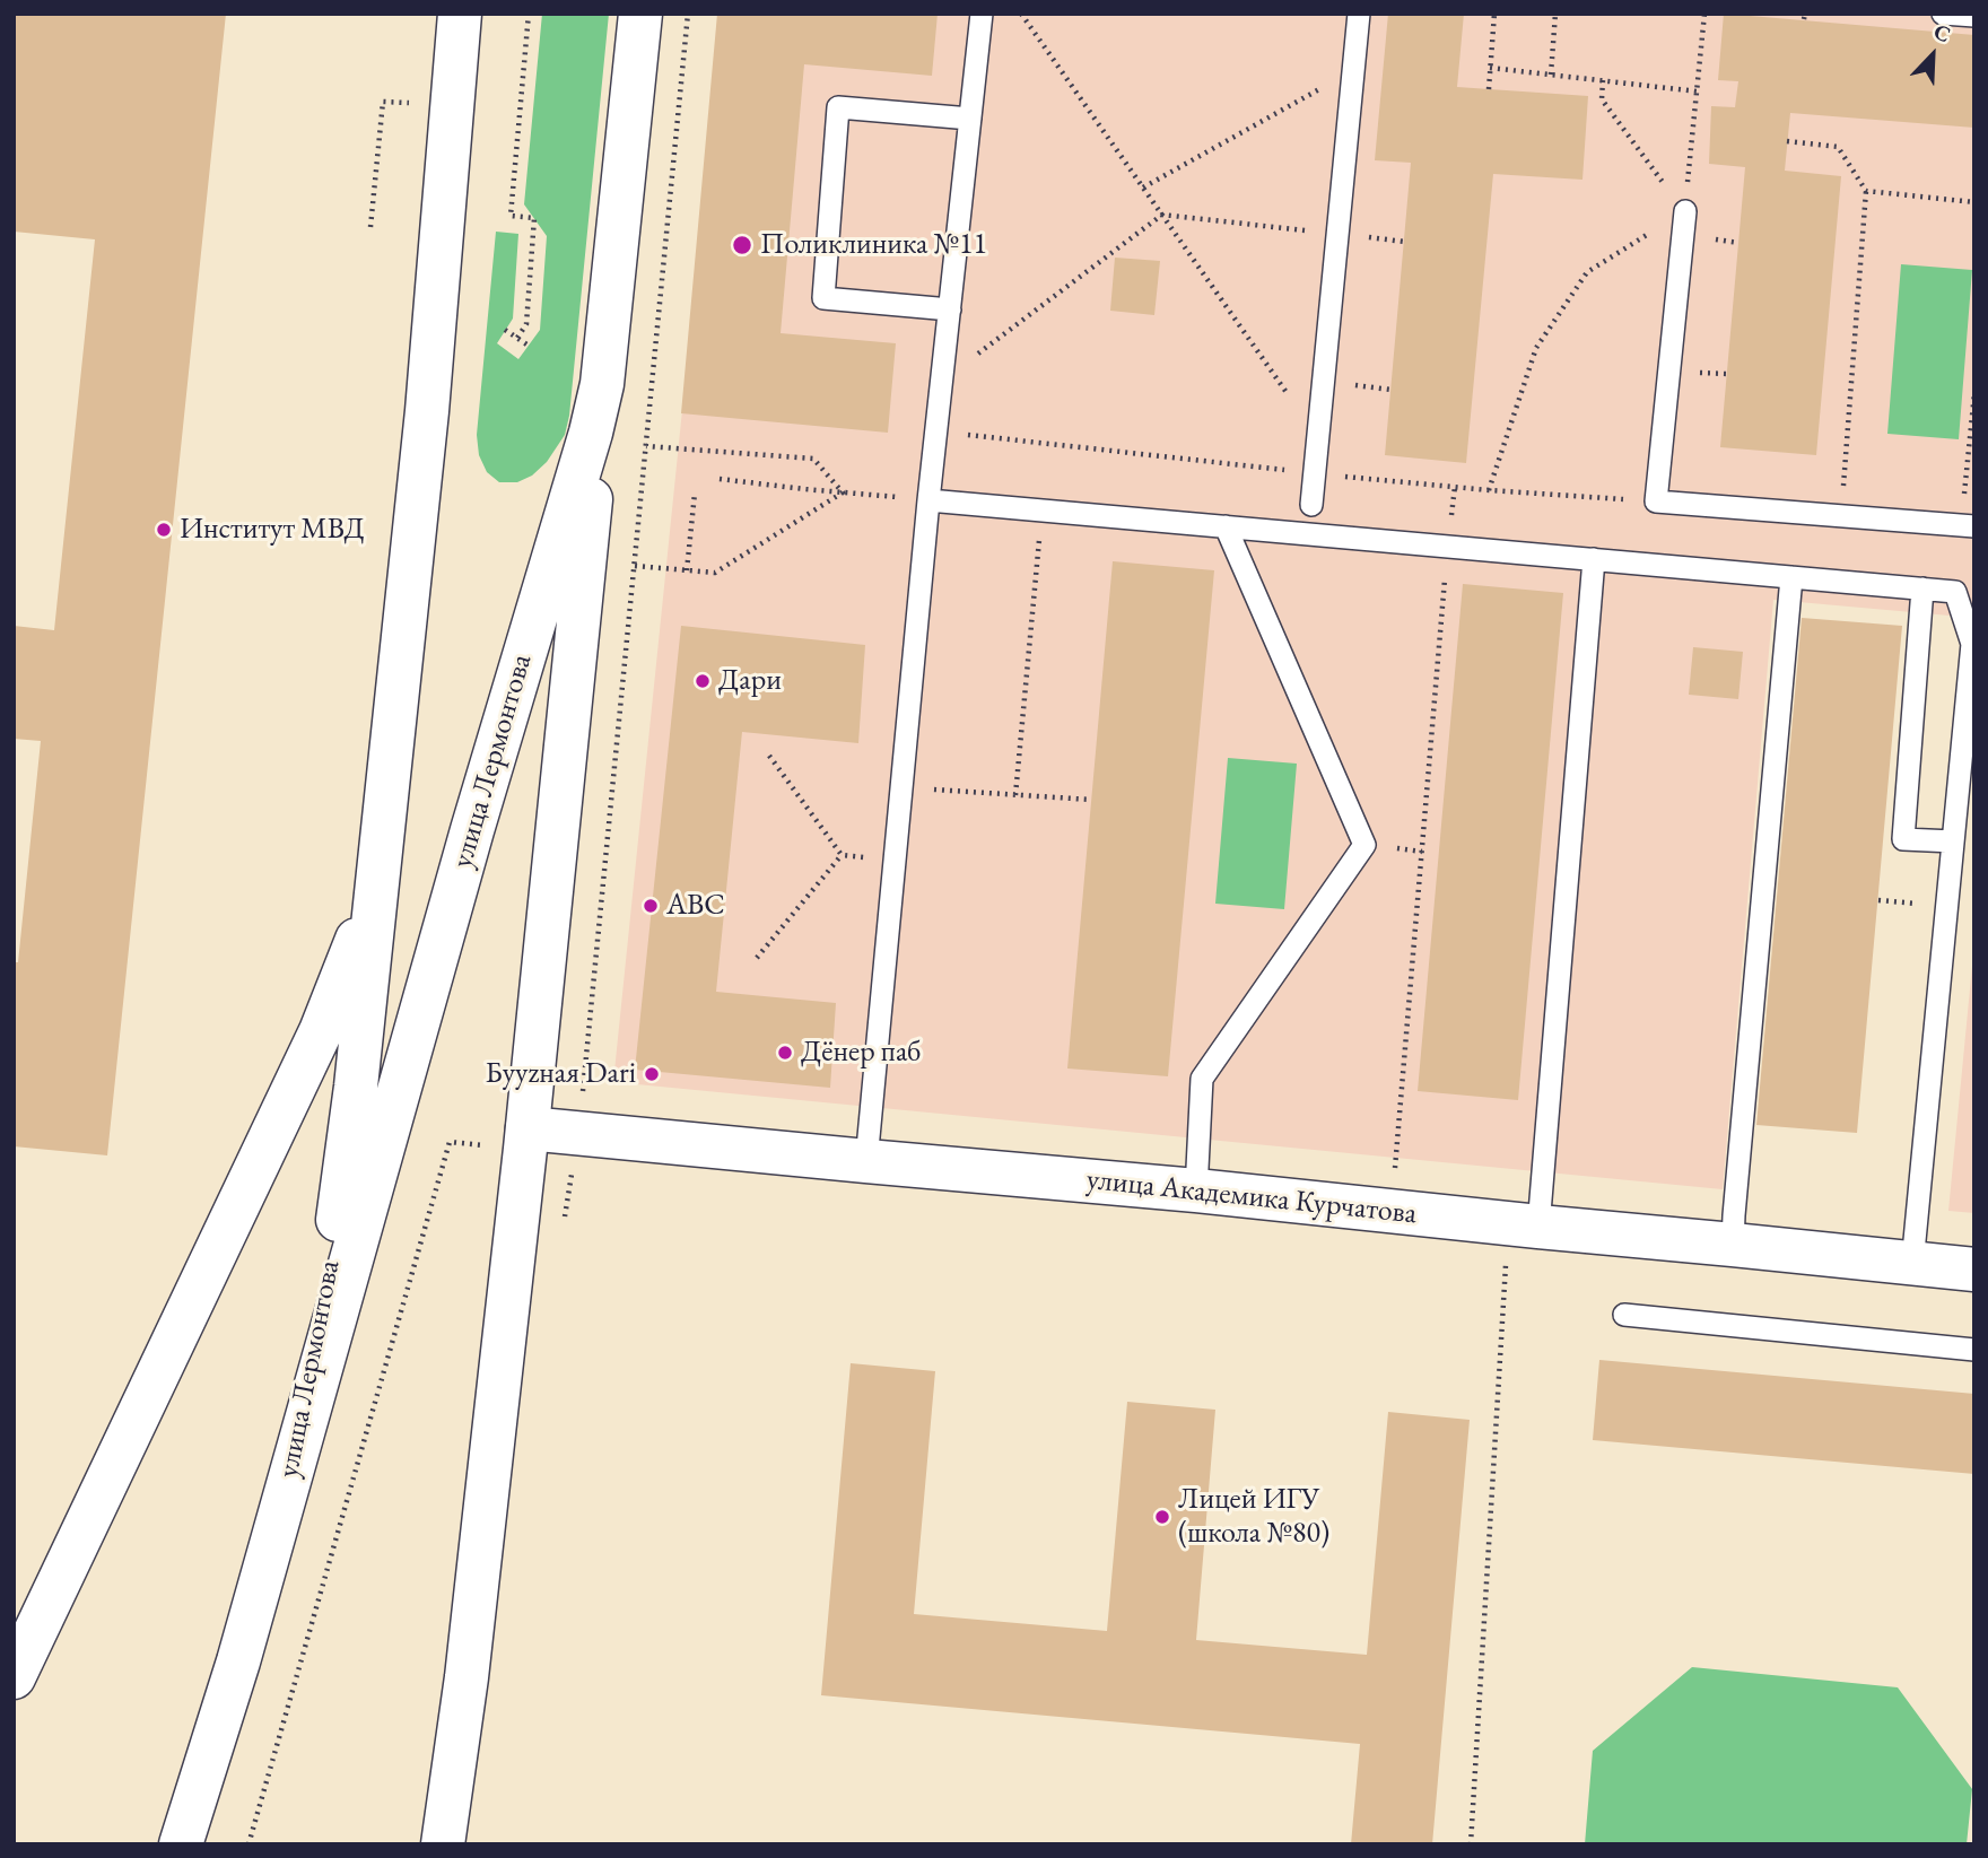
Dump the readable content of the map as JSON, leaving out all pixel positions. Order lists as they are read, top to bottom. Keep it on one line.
{"streets":{"main road":["улица Лермонтова","улица Академика Курчатова"]},"places":["Поликлиника №11","Институт МВД","Дари","ABC","Дёнер паб","Бууzная Dari","Лицей ИГУ (школа №80)"],"north":"top right"}
